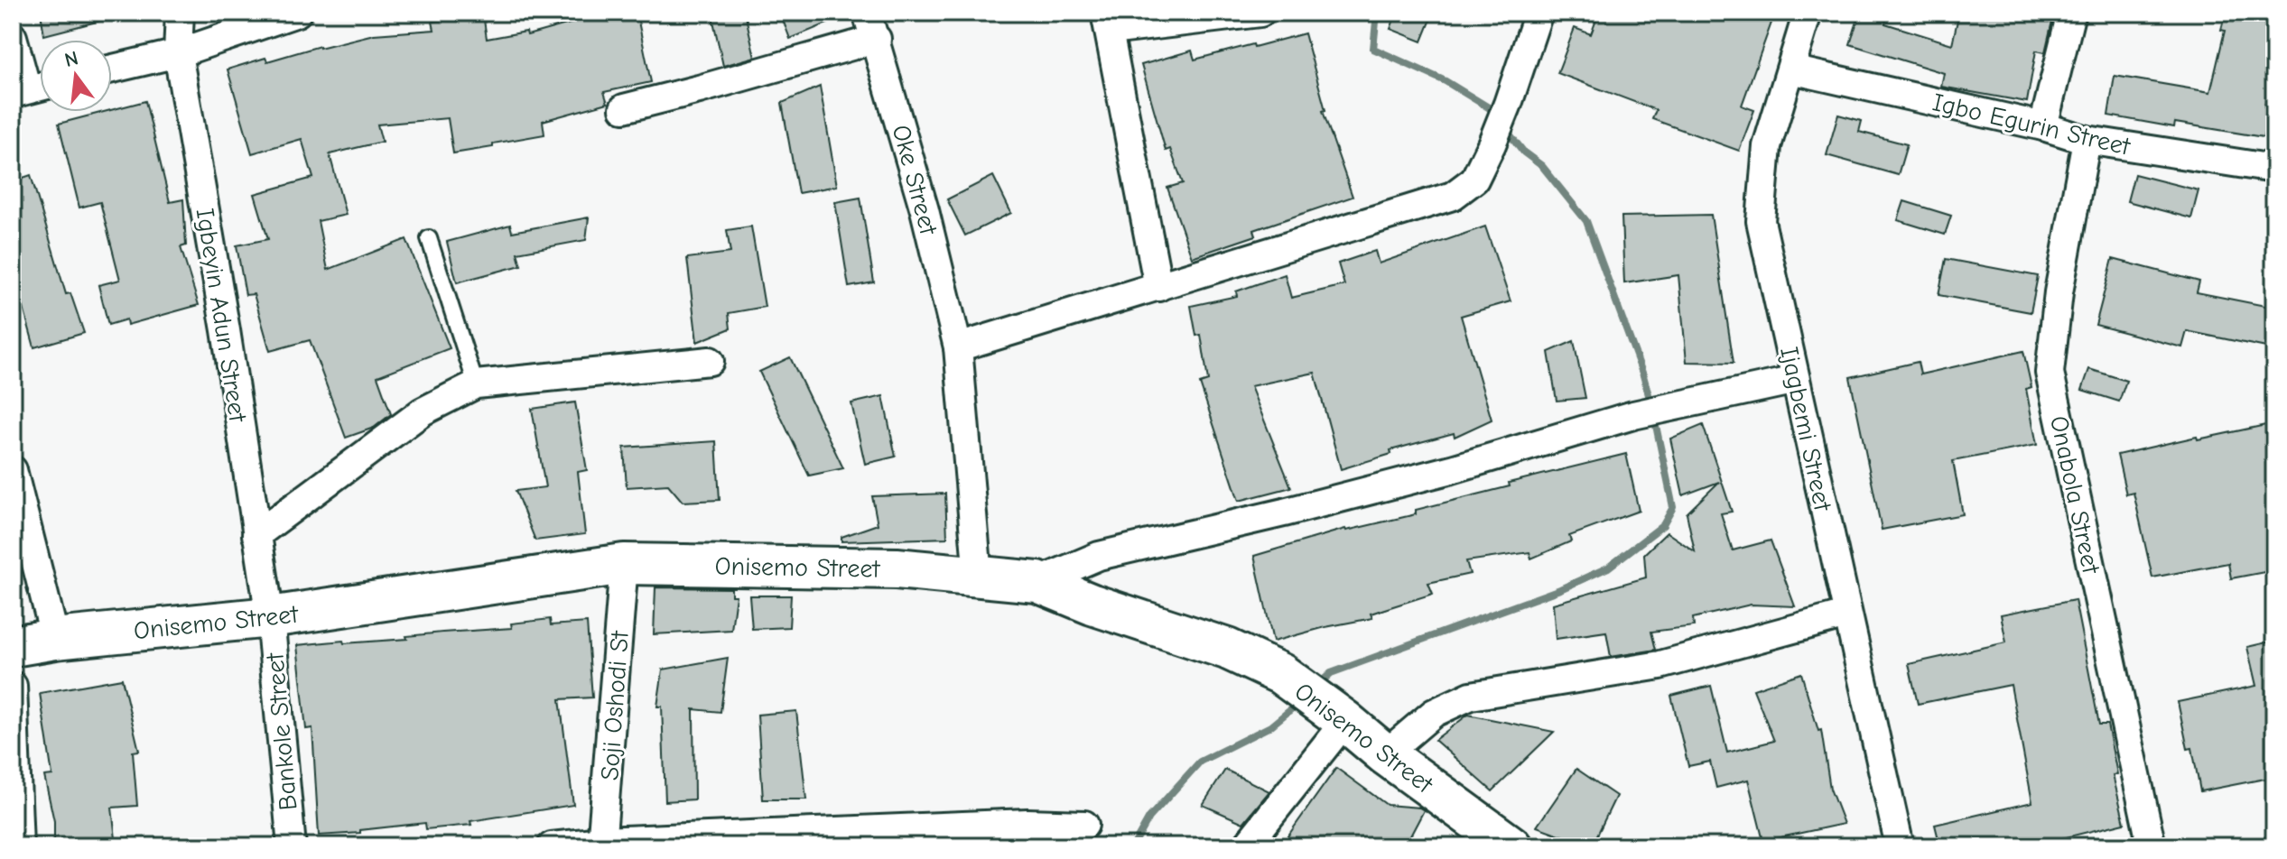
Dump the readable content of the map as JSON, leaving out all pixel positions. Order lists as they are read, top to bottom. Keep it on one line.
{"streets":{"street":["Igbo Egurin Street","Oke Street","Igbeyin Adun Street","Ijagbemi Street","Onabola Street","Onisemo Street","Soji Oshodi St","Bankole Street"]},"crossings":[["Igbo Egurin Street","Ijagbemi Street"],["Igbo Egurin Street","Onabola Street"],["Oke Street","Onisemo Street"],["Igbeyin Adun Street","Onisemo Street"],["Igbeyin Adun Street","Bankole Street"],["Onisemo Street","Soji Oshodi St"],["Onisemo Street","Bankole Street"]],"north":"top"}
